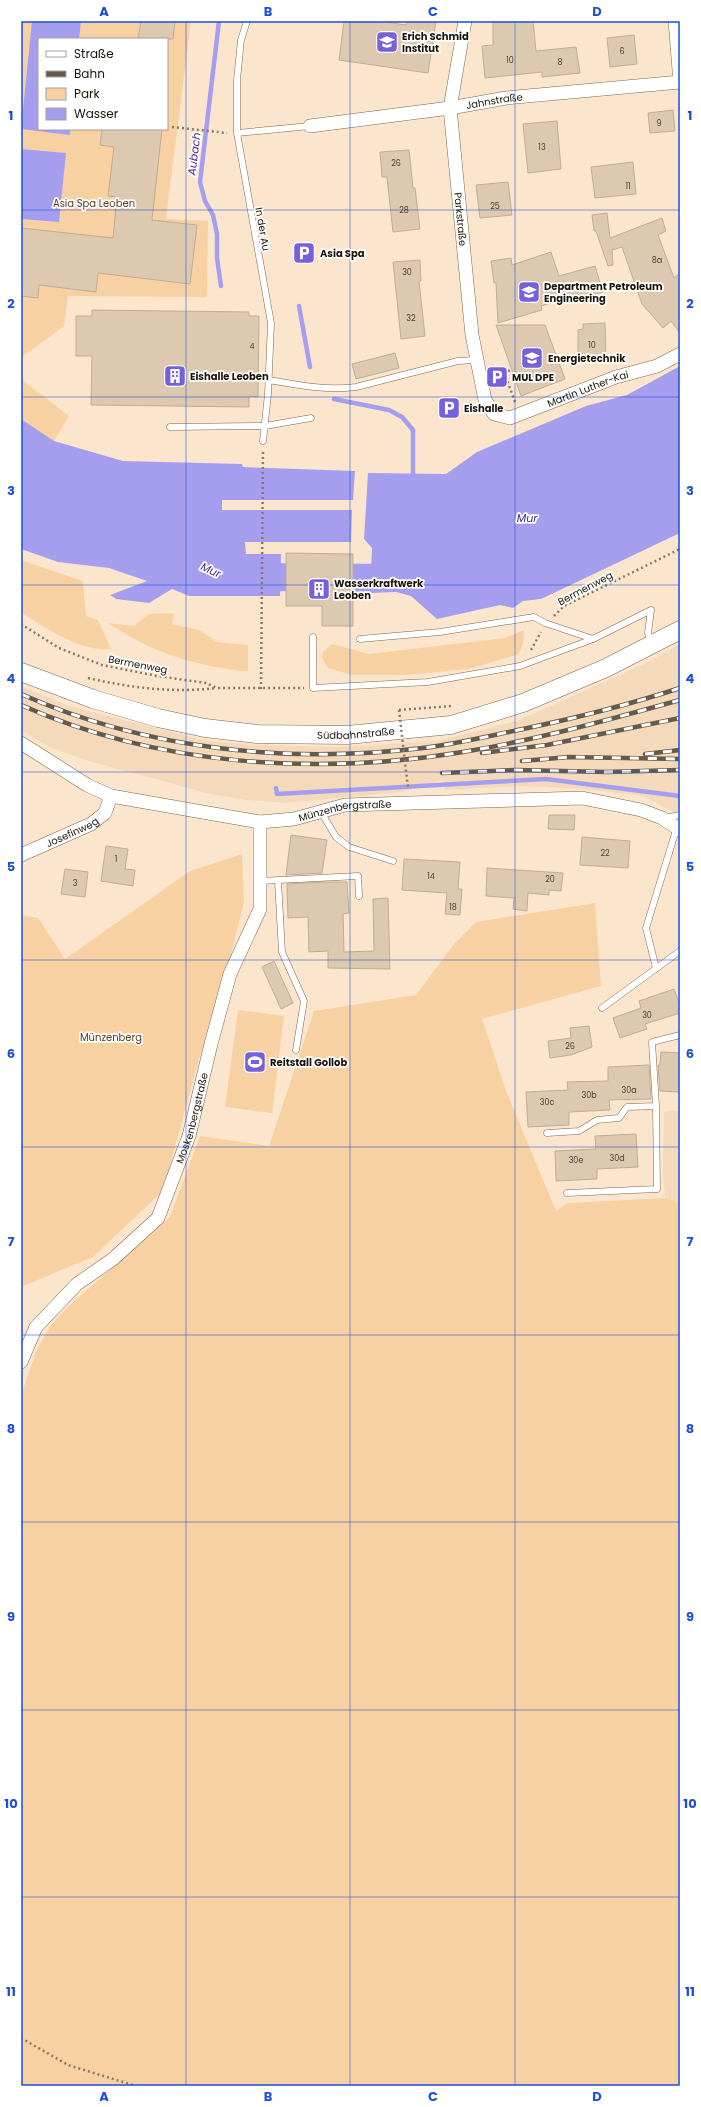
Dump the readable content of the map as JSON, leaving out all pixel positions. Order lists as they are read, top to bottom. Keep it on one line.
{"streets":{"main road":["Südbahnstraße"],"street":["Jahnstraße","Parkstraße","Martin Luther-Kai","Münzenbergstraße","Josefinweg","Moskenbergstraße"],"lane":["In der Au"],"path":["Bermenweg"]},"crossings":[["Jahnstraße","Parkstraße"],["Parkstraße","Martin Luther-Kai"],["Münzenbergstraße","Josefinweg"],["Münzenbergstraße","Moskenbergstraße"]],"water":["Aubach","Mur"],"parks":["Asia Spa Leoben","Münzenberg"],"places":{"school or university":["Erich Schmid Institut","Department Petroleum Engineering","Energietechnik"],"parking":["Asia Spa","MUL DPE","Eishalle"],"building":["Eishalle Leoben","Wasserkraftwerk Leoben"],"sports":["Reitstall Gollob"]},"house_numbers":["6","10","8","9","13","26","11","25","28","8a","30","32","10","4","22","1","14","20","3","18","30","26","30a","30b","30c","30d","30e"],"legend":["Straße","Bahn","Park","Wasser"],"grid":{"columns":["A","B","C","D"],"rows":["1","2","3","4","5","6","7","8","9","10","11"]}}
